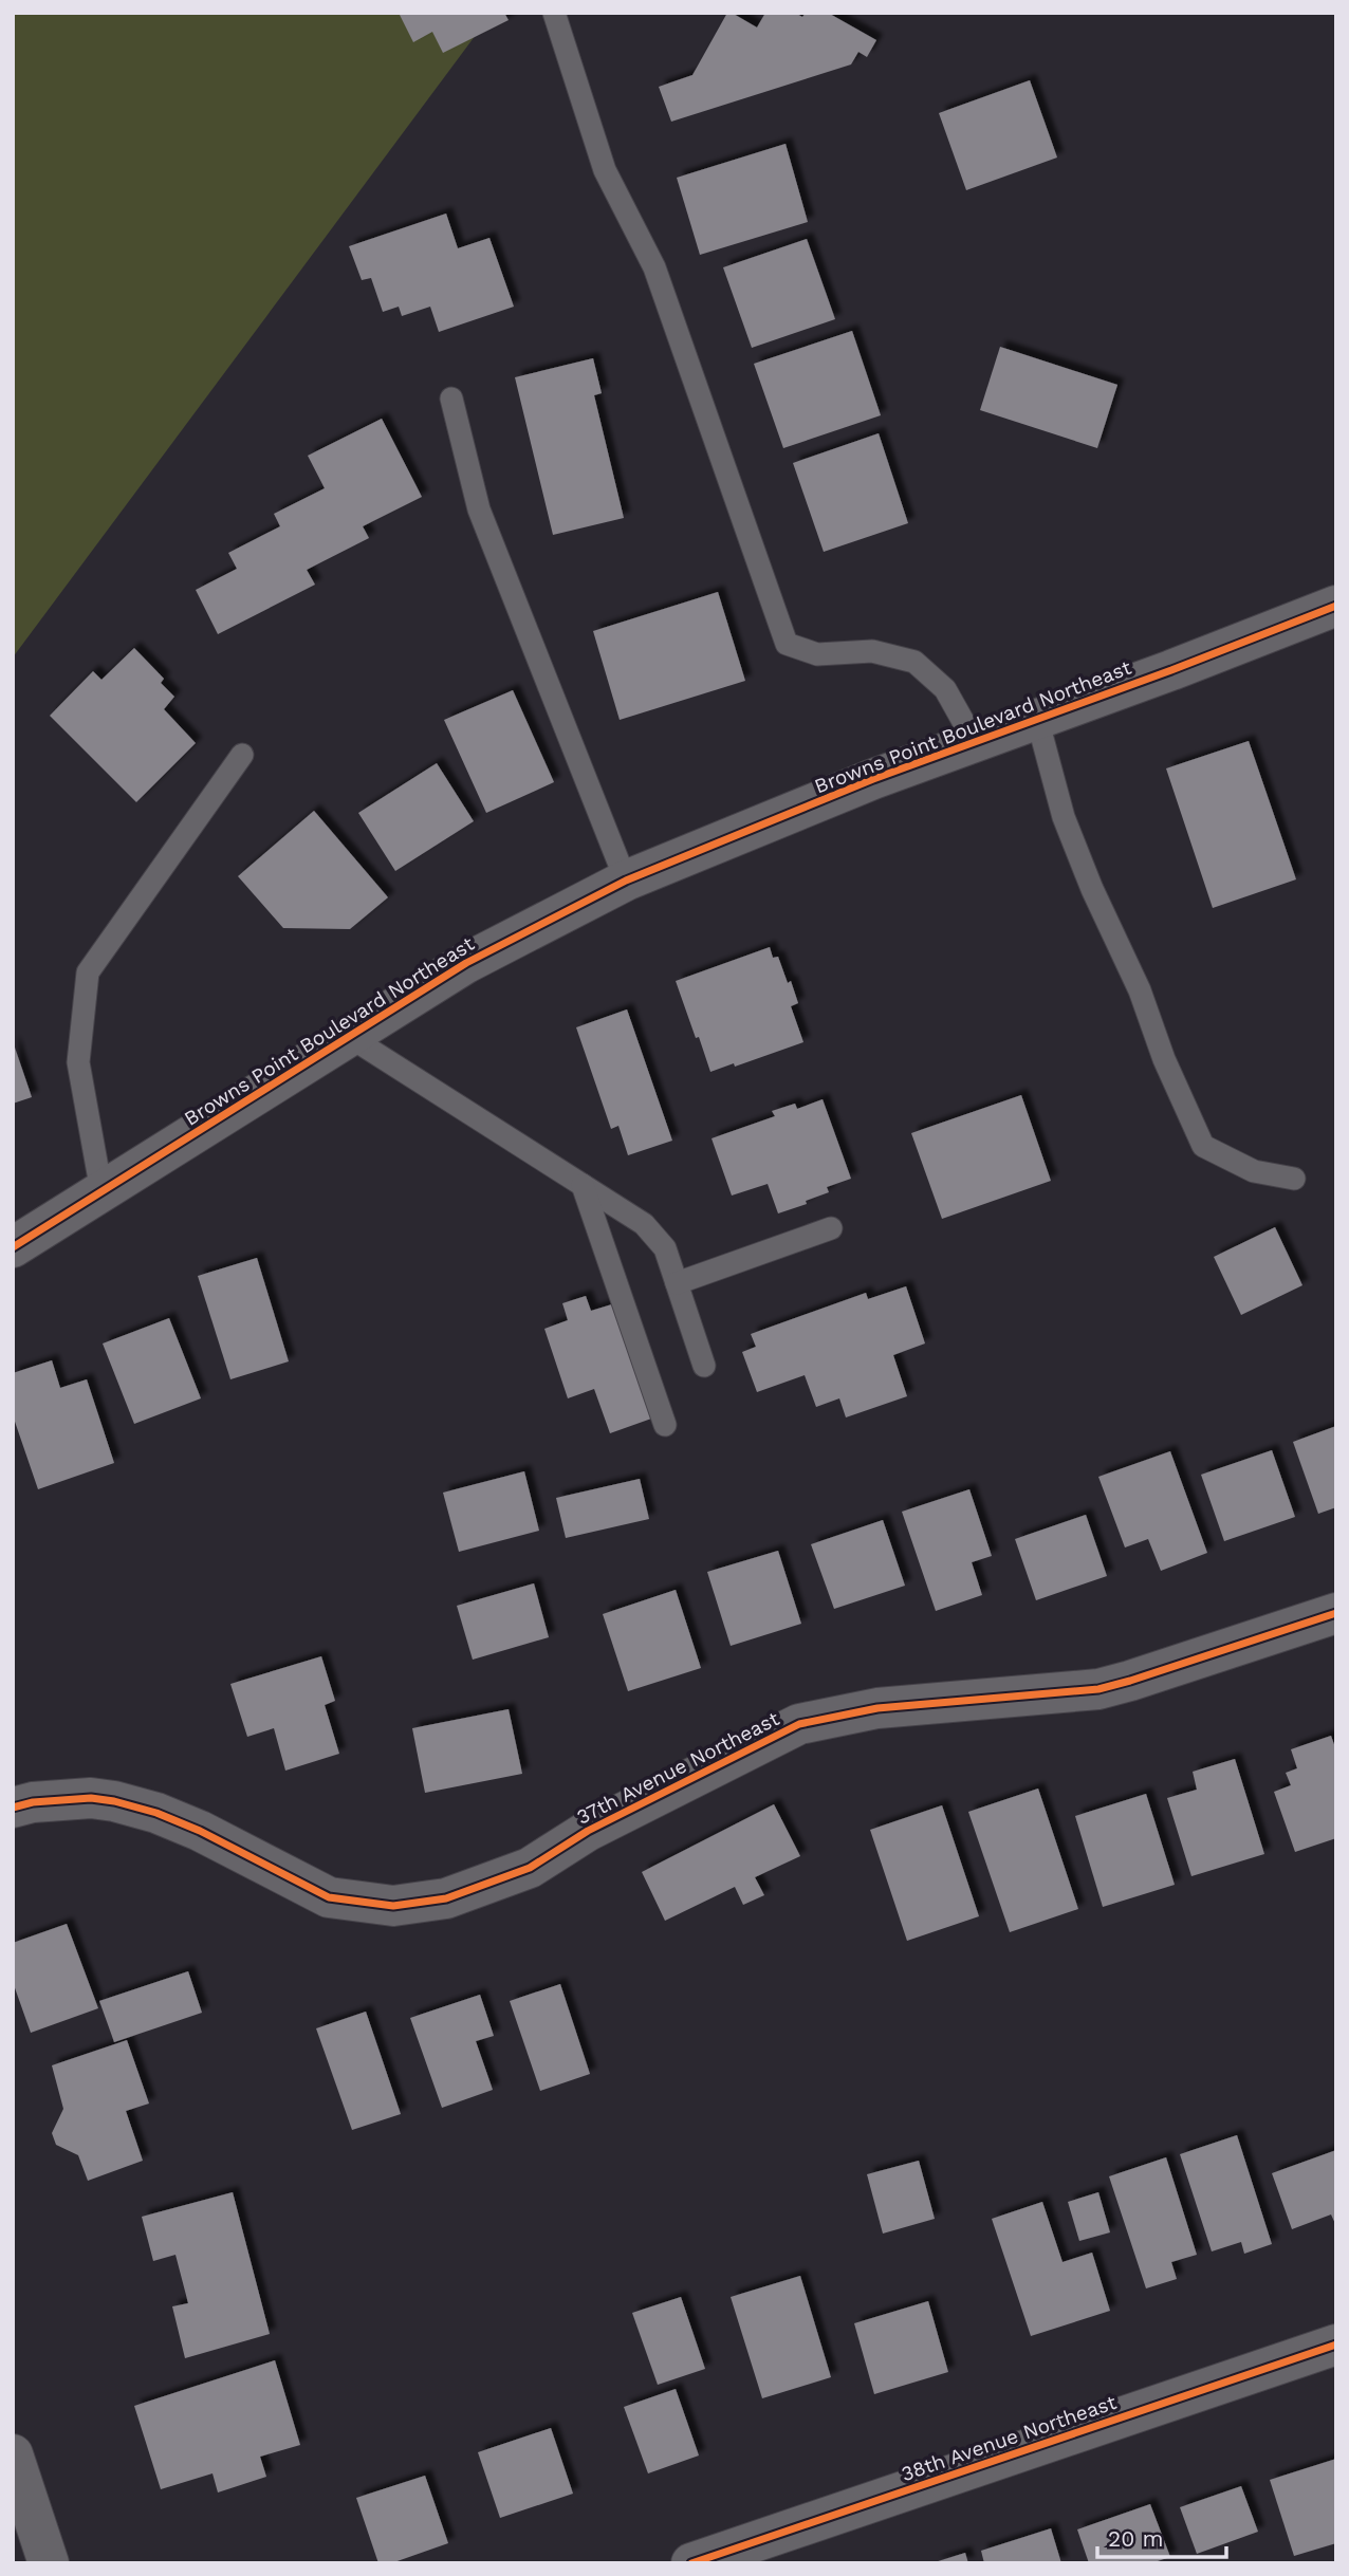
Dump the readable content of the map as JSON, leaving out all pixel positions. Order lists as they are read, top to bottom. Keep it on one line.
{"streets":{"street":["Browns Point Boulevard Northeast","37th Avenue Northeast","38th Avenue Northeast"]},"scale_bar":"20 m"}
